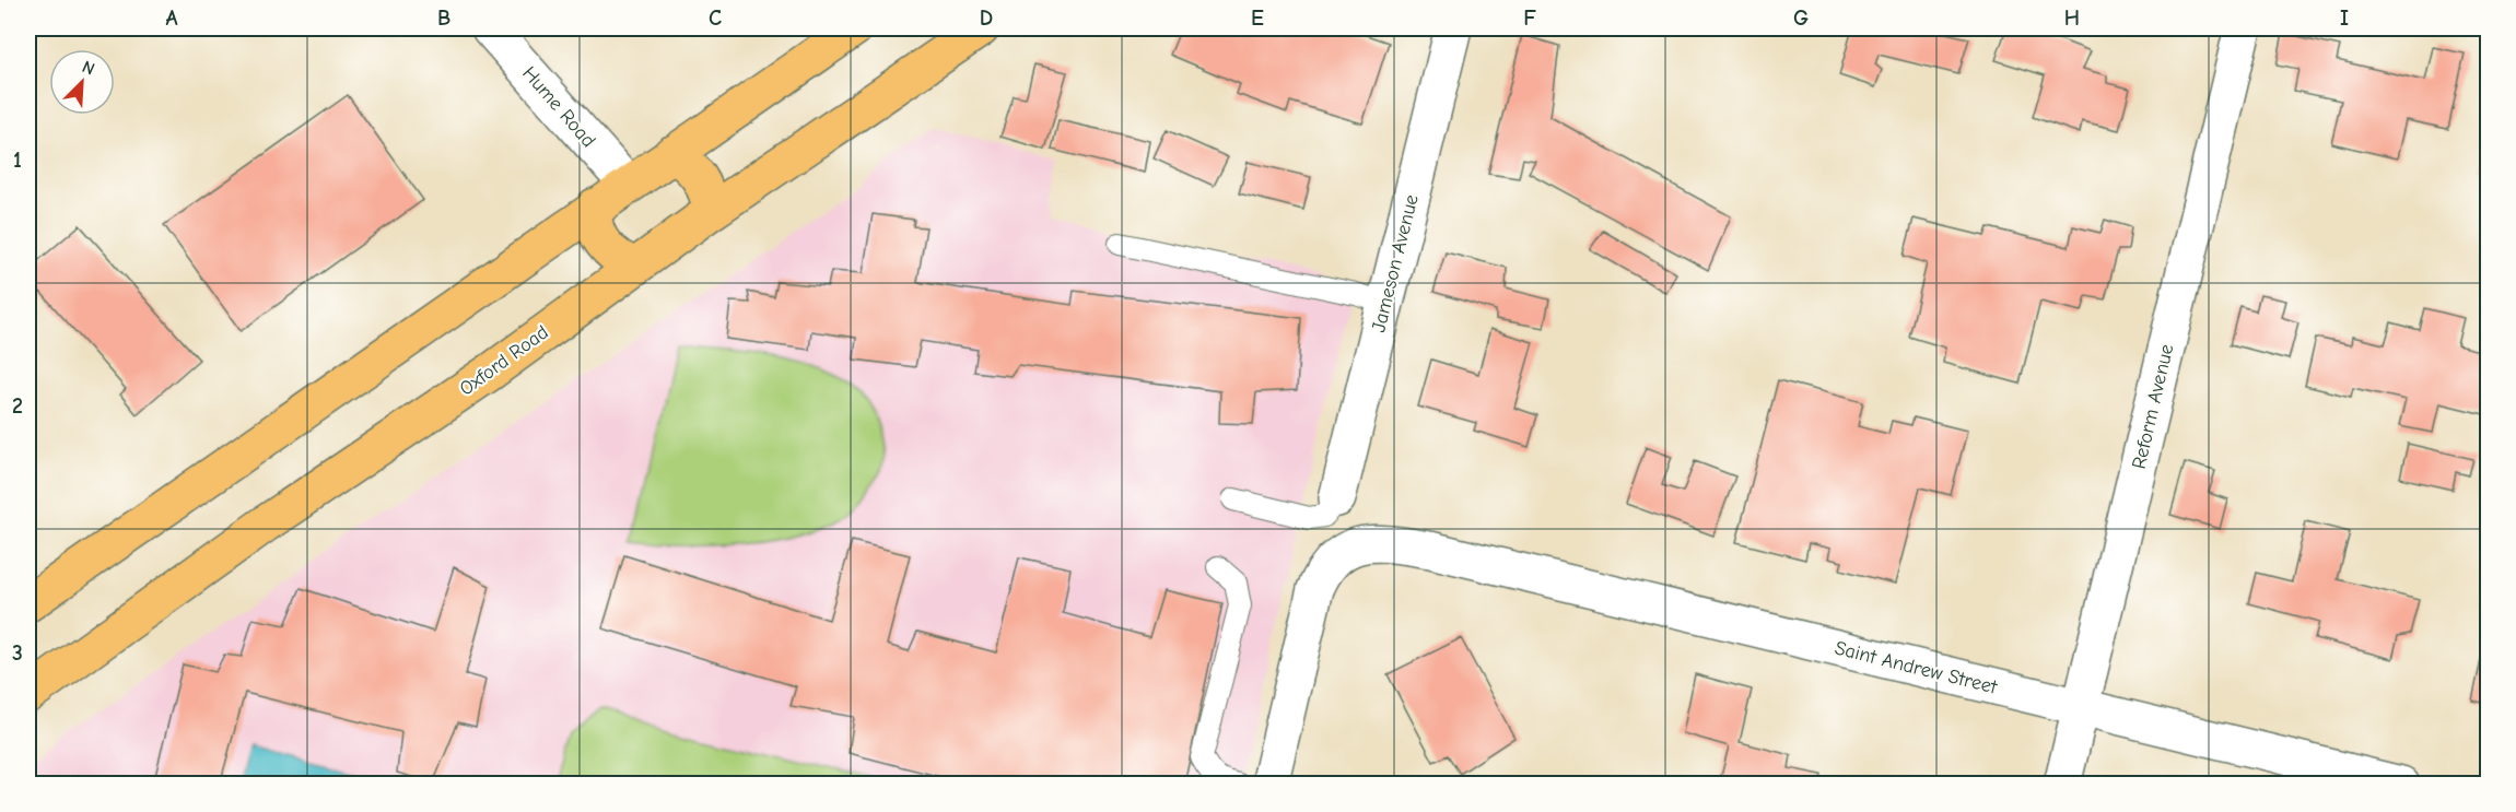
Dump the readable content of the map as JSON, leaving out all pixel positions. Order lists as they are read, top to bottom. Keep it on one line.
{"streets":{"main road":["Oxford Road"],"street":["Hume Road","Jameson Avenue","Reform Avenue","Saint Andrew Street"]},"crossings":[["Reform Avenue","Saint Andrew Street"]],"north":"top right","grid":{"columns":["A","B","C","D","E","F","G","H","I"],"rows":["1","2","3"]}}
